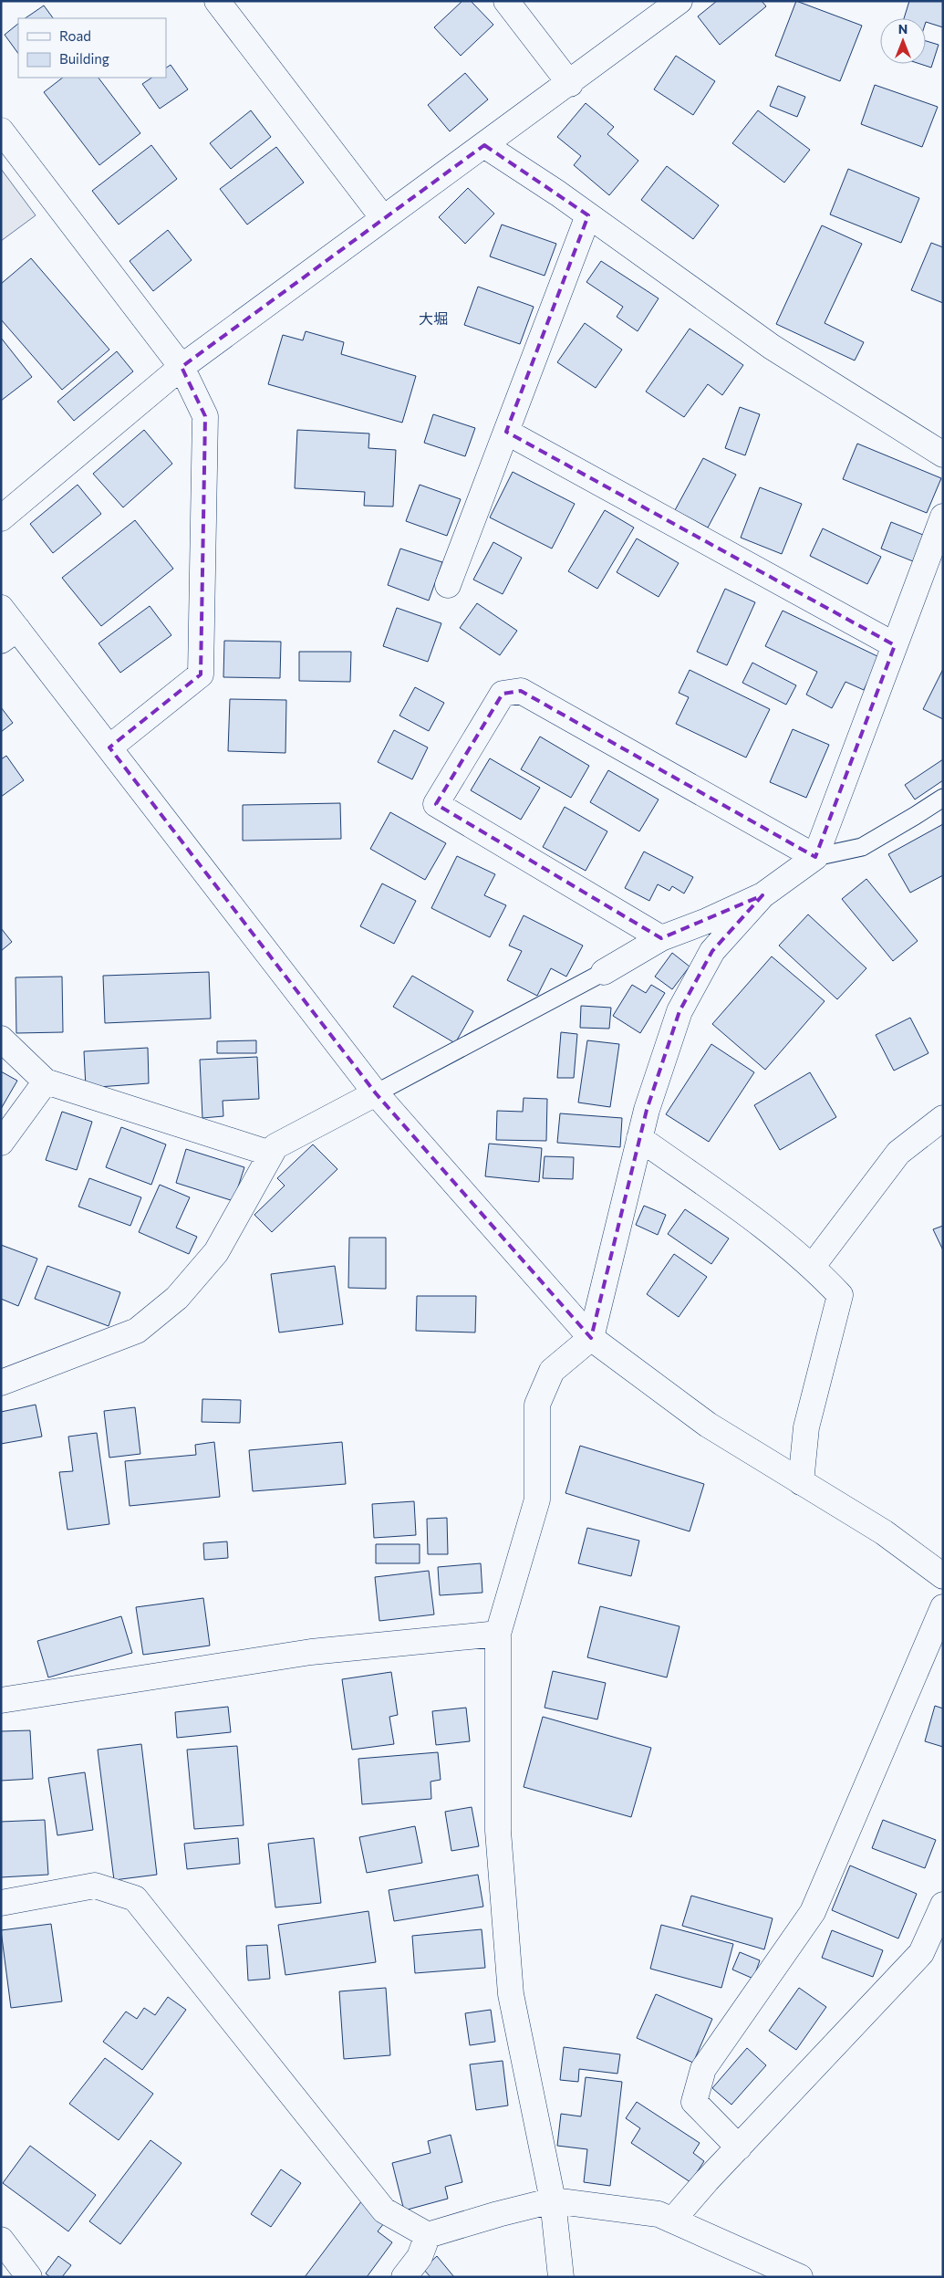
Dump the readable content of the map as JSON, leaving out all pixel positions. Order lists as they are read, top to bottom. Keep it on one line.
{"districts":["大堀"],"legend":["Road","Building"],"north":"top"}
